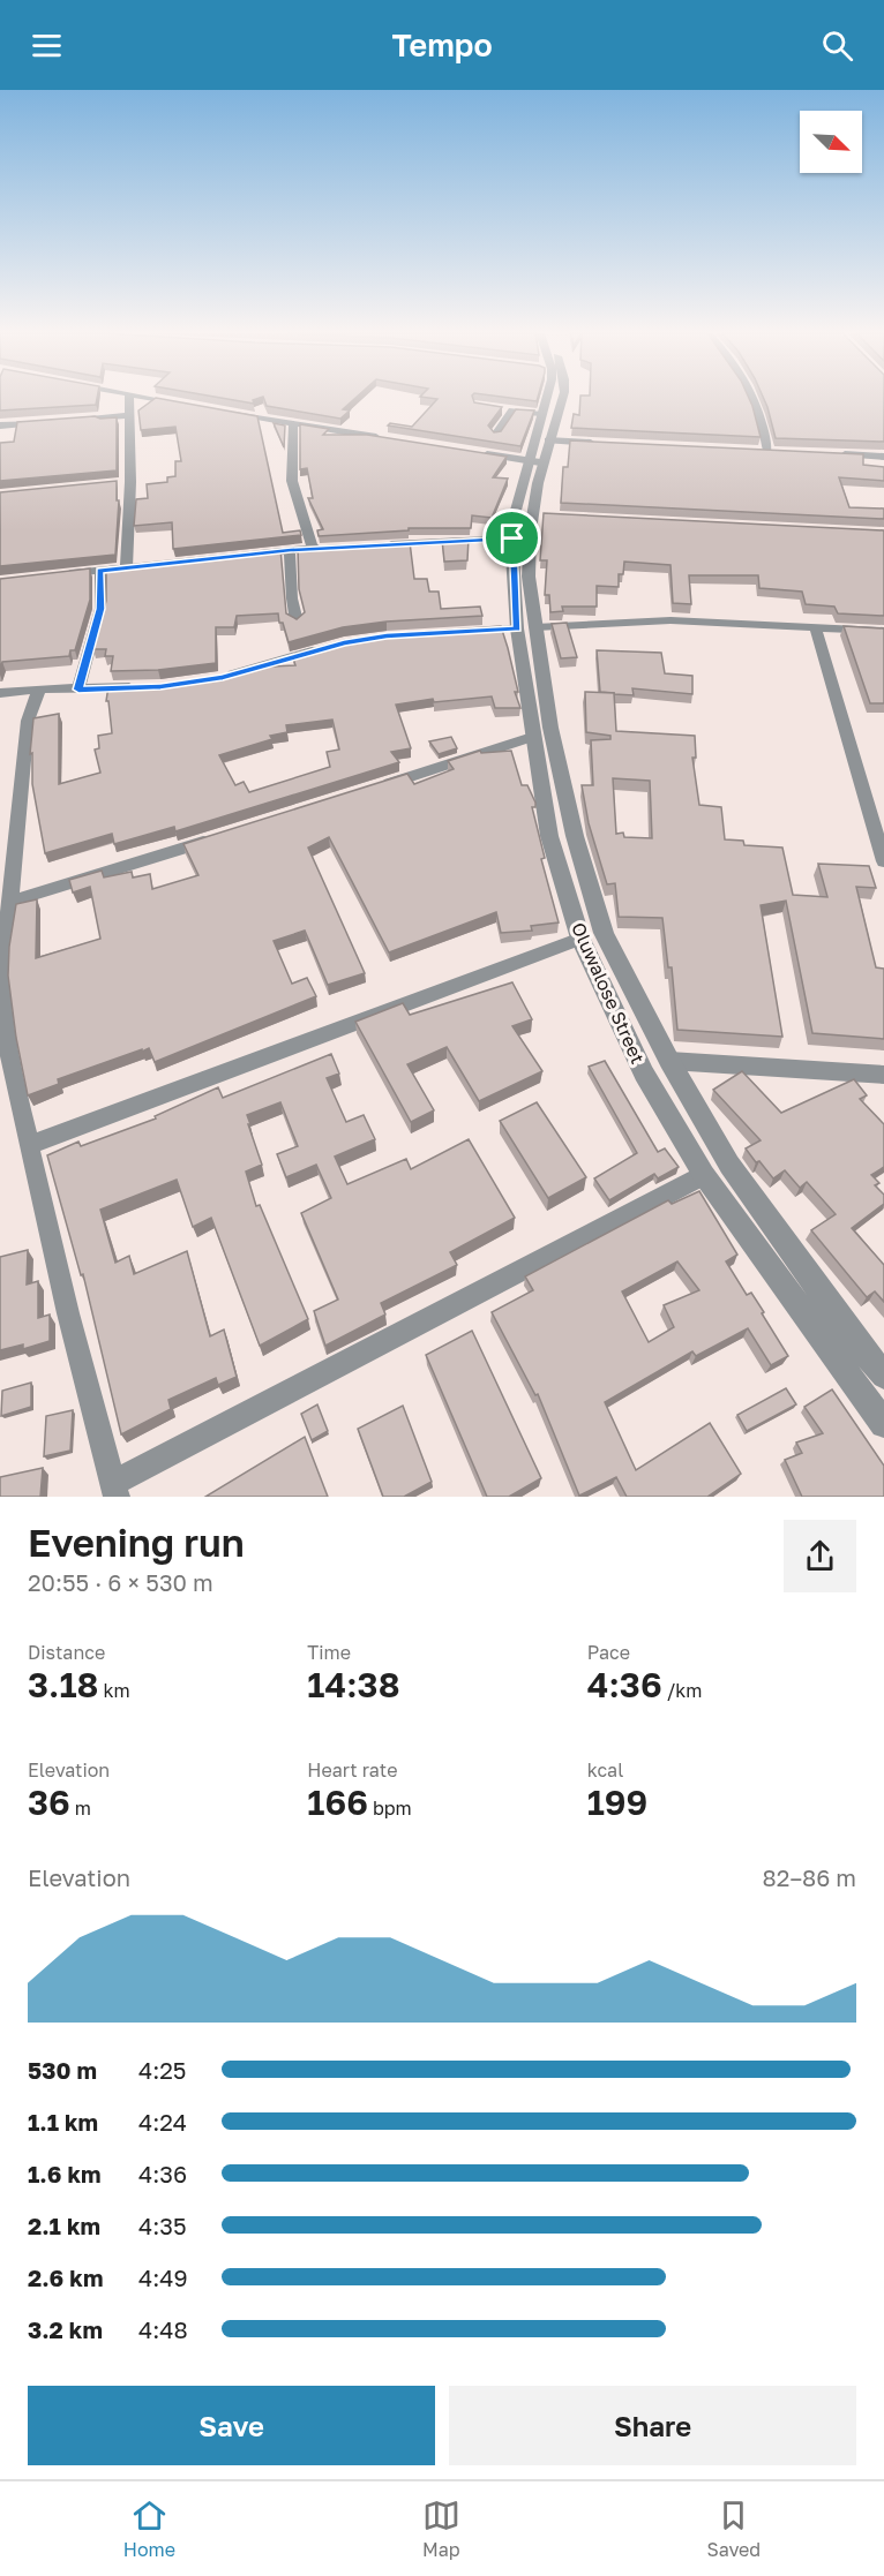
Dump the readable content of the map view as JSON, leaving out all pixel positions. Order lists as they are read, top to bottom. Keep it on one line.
{"streets":{"street":["Oluwalose Street"]},"north":"bottom right","page":{"header":"Tempo","heading":["Evening run","20:55 · 6 × 530 m"],"stats":[["Distance","3.18 km"],["Time","14:38"],["Pace","4:36 /km"],["Elevation","36 m"],["Heart rate","166 bpm"],["kcal","199"]],"chart":["Elevation","82–86 m"],"list":[{"name":"530 m","note":"4:25"},{"name":"1.1 km","note":"4:24"},{"name":"1.6 km","note":"4:36"},{"name":"2.1 km","note":"4:35"},{"name":"2.6 km","note":"4:49"},{"name":"3.2 km","note":"4:48"}],"buttons":["Save","Share"],"tabs":["Home","Map","Saved"]}}
